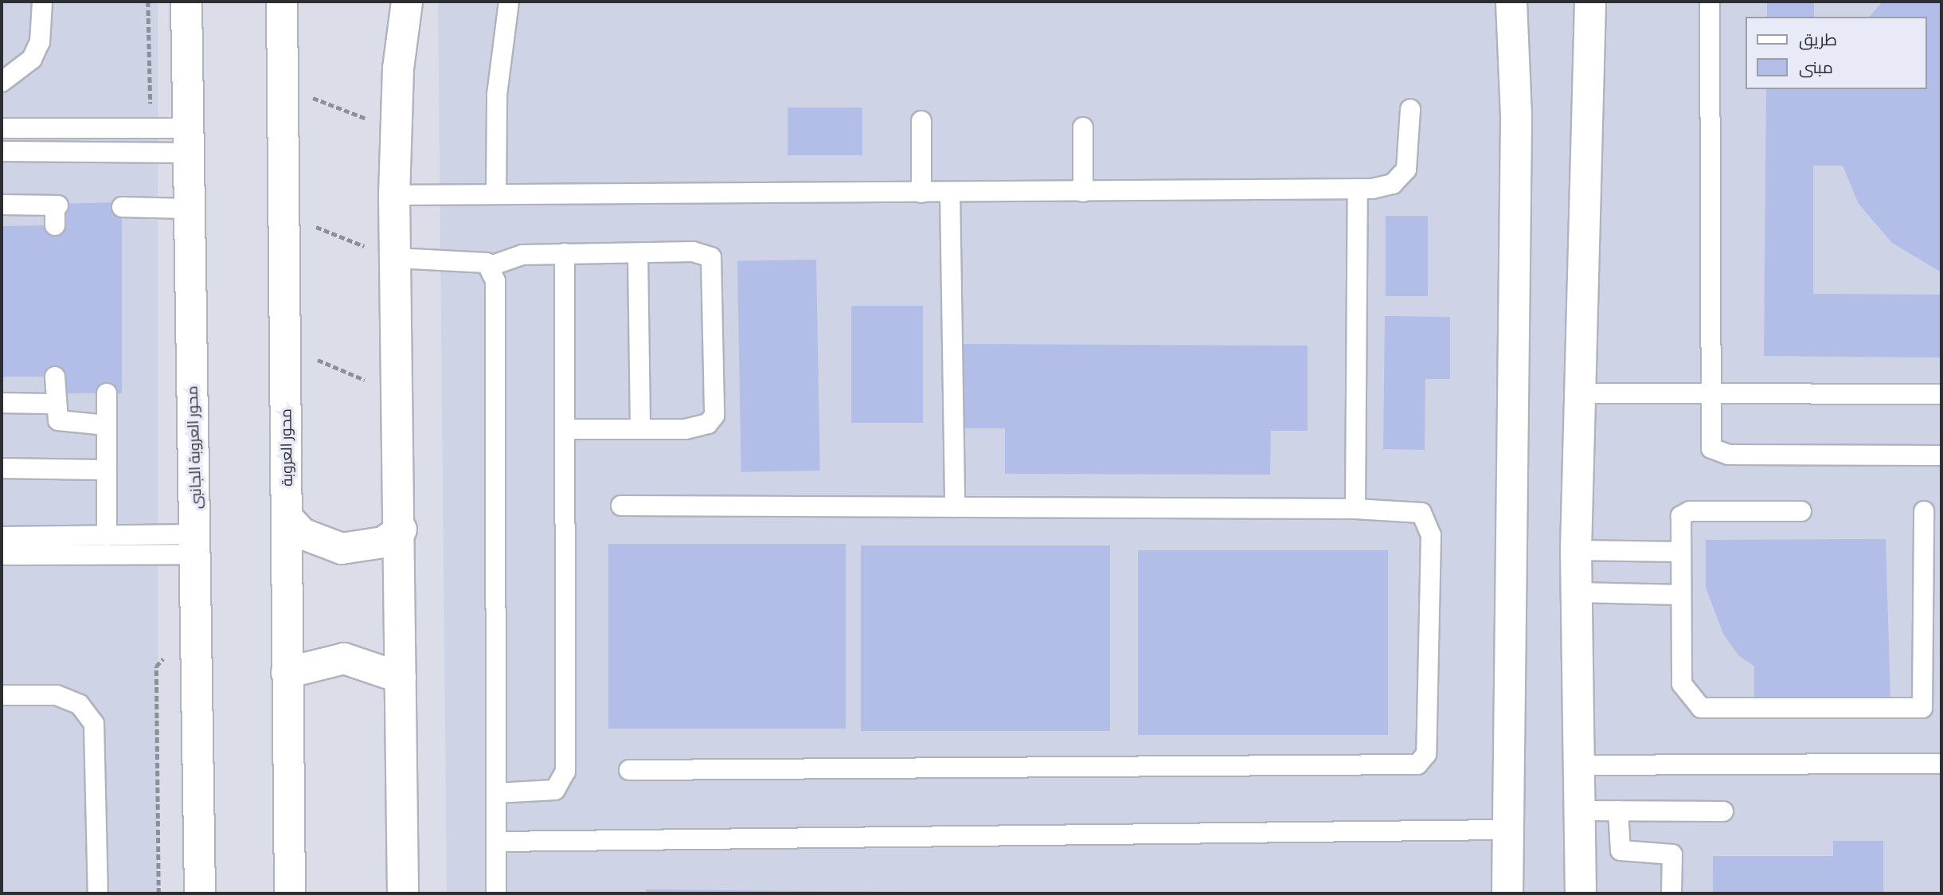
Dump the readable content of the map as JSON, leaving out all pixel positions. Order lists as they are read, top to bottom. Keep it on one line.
{"streets":{"street":["محور العروبة الجانبى","محور العروبة"]},"legend":["طريق","مبنى"]}
